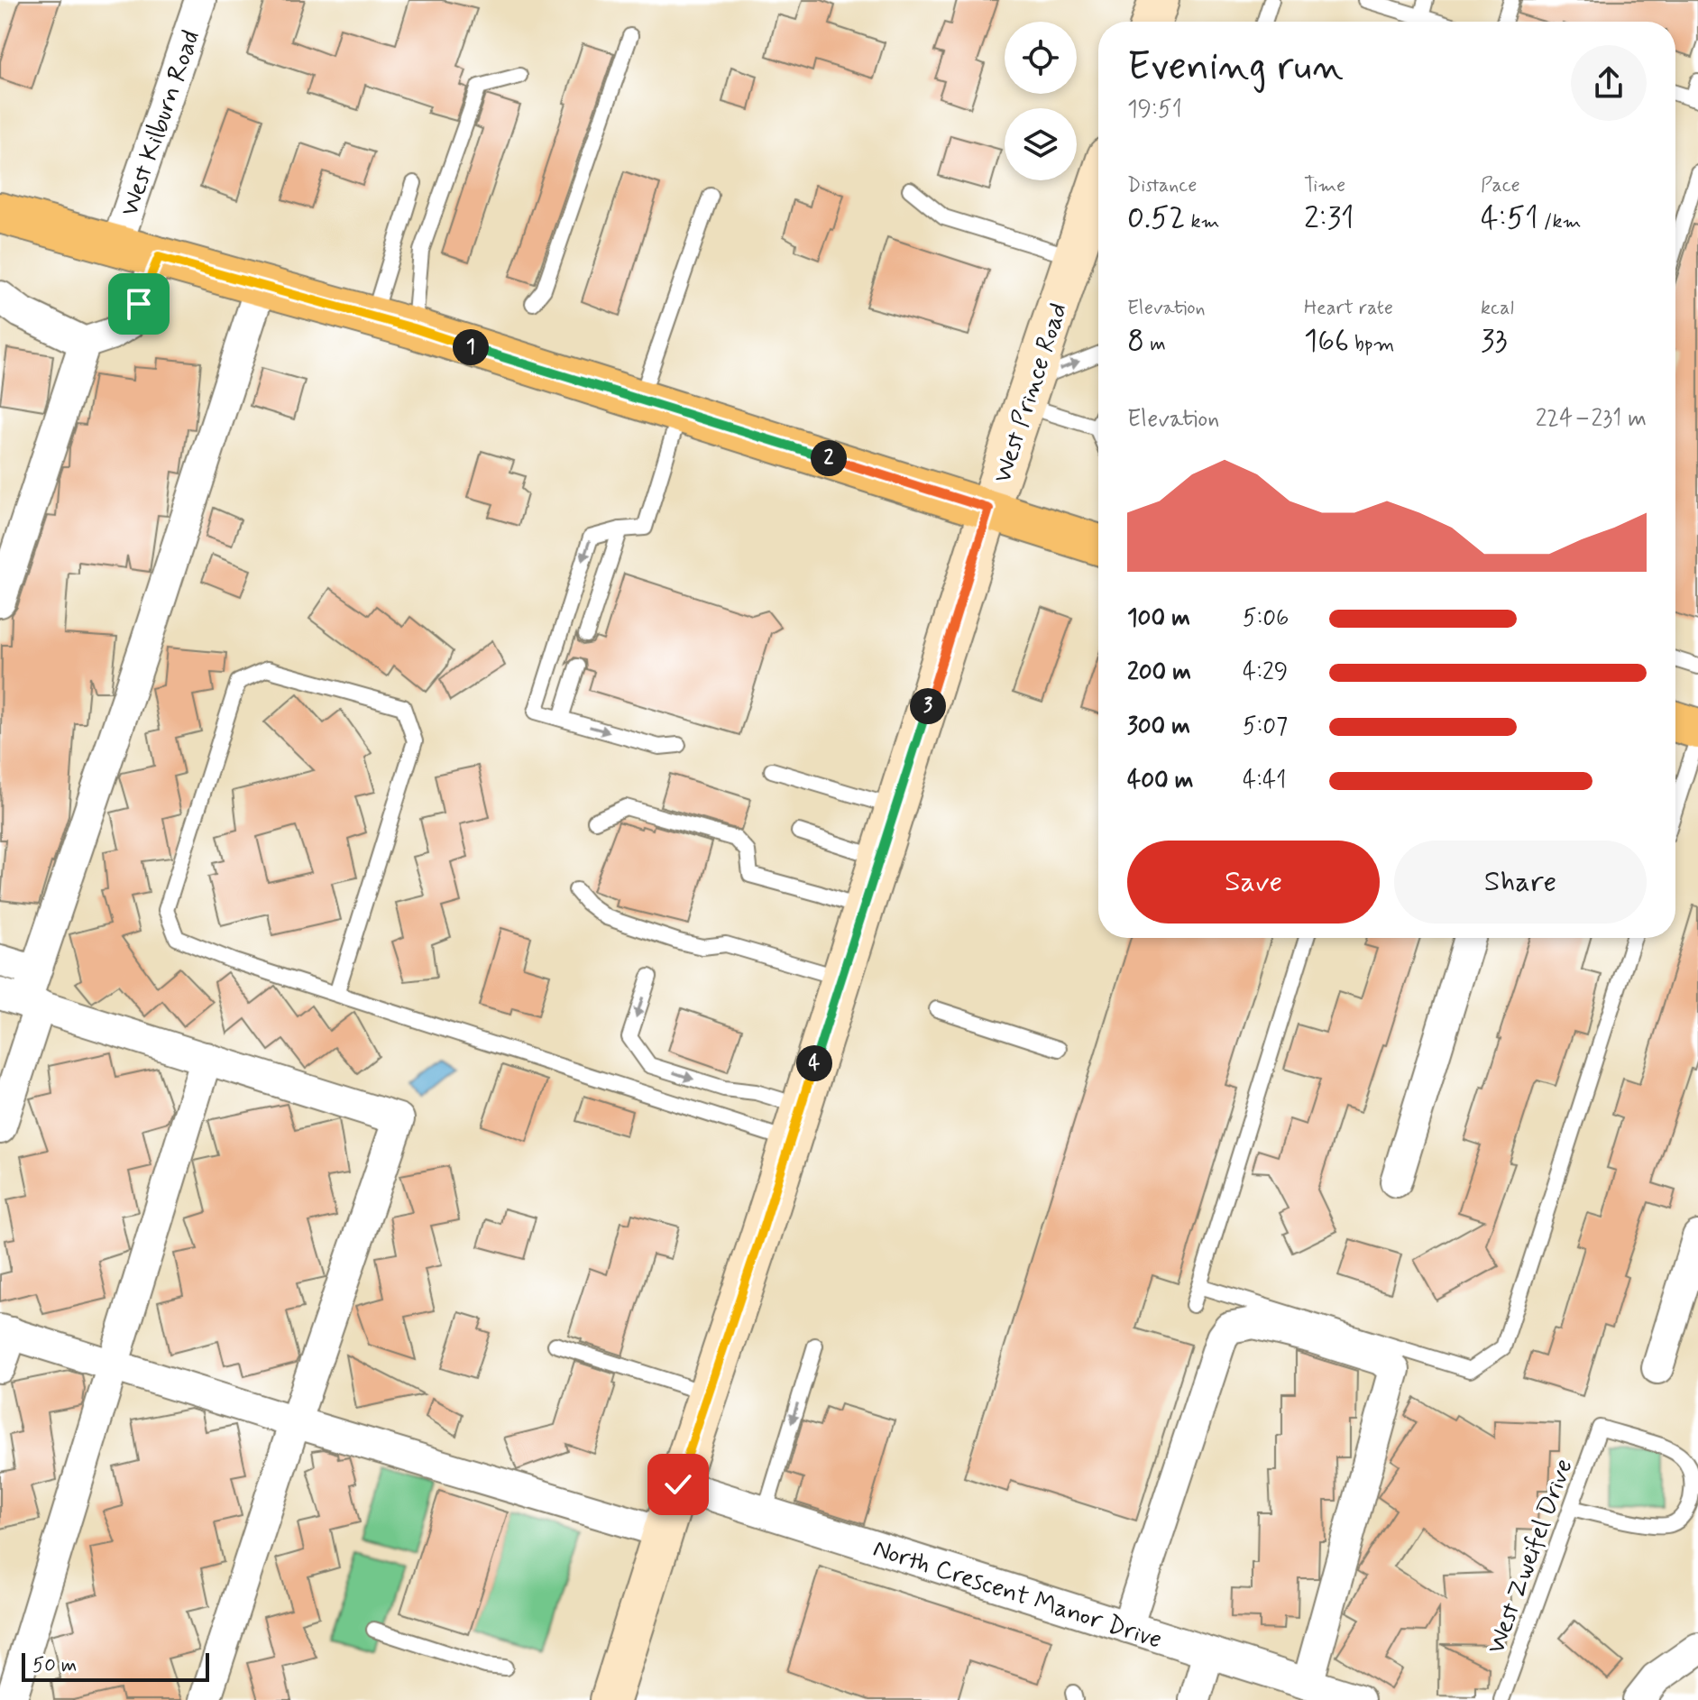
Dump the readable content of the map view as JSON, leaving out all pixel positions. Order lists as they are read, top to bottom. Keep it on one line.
{"streets":{"main road":["West Prince Road"],"street":["West Kilburn Road","North Crescent Manor Drive"],"lane":["West Zweifel Drive"]},"crossings":[["West Prince Road","North Crescent Manor Drive"]],"scale_bar":"50 m","page":{"heading":["Evening run","19:51"],"stats":[["Distance","0.52 km"],["Time","2:31"],["Pace","4:51 /km"],["Elevation","8 m"],["Heart rate","166 bpm"],["kcal","33"]],"pins":["1","2","3","4"],"chart":["Elevation","224–231 m"],"list":[{"name":"100 m","note":"5:06"},{"name":"200 m","note":"4:29"},{"name":"300 m","note":"5:07"},{"name":"400 m","note":"4:41"}],"buttons":["Save","Share"],"scale":"50 m"}}
